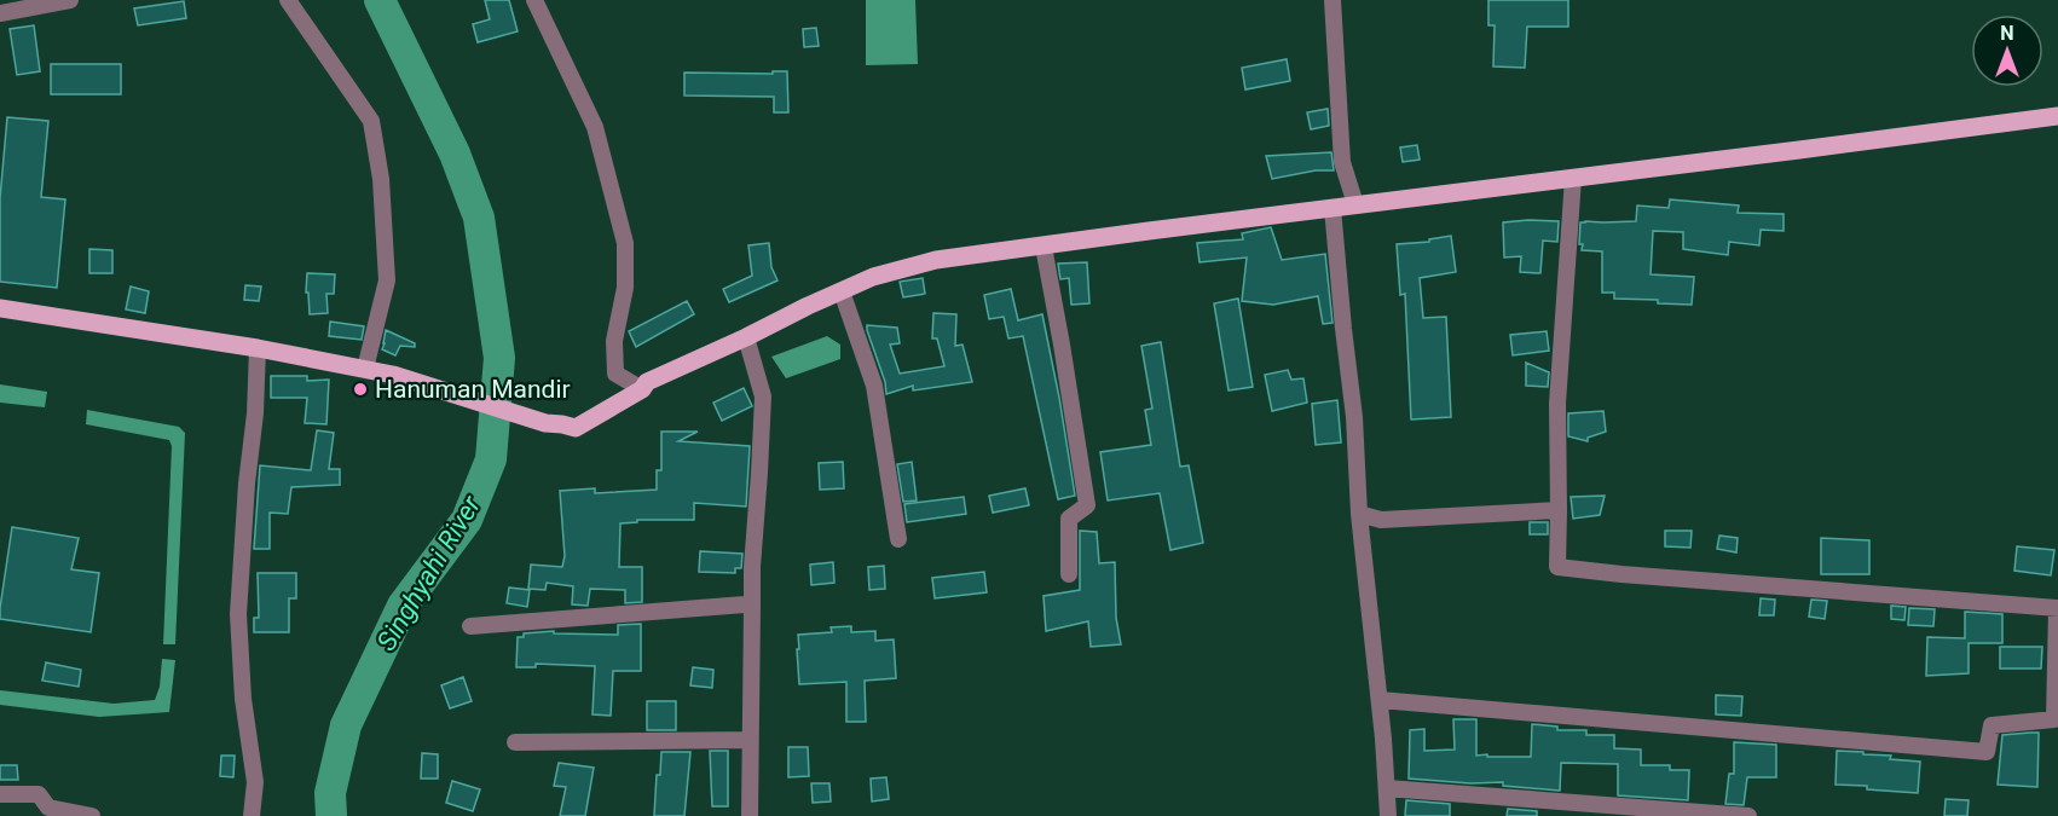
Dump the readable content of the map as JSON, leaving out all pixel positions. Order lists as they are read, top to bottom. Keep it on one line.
{"water":["Singhyahi River"],"places":["Hanuman Mandir"],"north":"top"}
